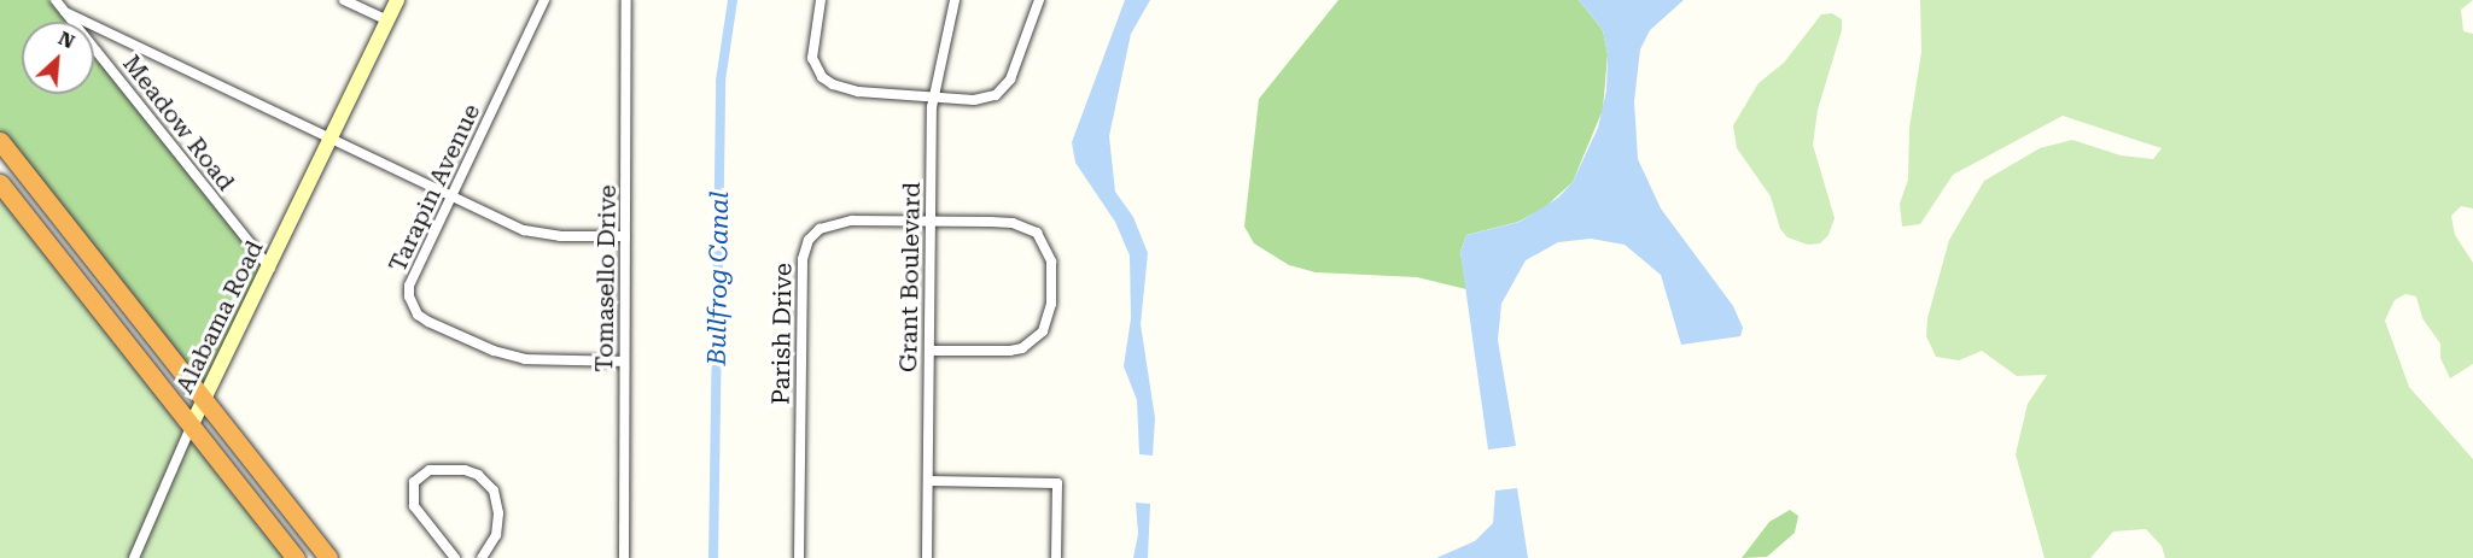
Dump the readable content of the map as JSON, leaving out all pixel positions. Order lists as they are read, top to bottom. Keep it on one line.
{"streets":{"street":["Meadow Road","Tarapin Avenue","Grant Boulevard","Tomasello Drive","Alabama Road","Parish Drive"]},"crossings":[["Meadow Road","Alabama Road"],["Tarapin Avenue","Tomasello Drive"],["Grant Boulevard","Parish Drive"]],"water":["Bullfrog Canal"],"north":"top right"}
